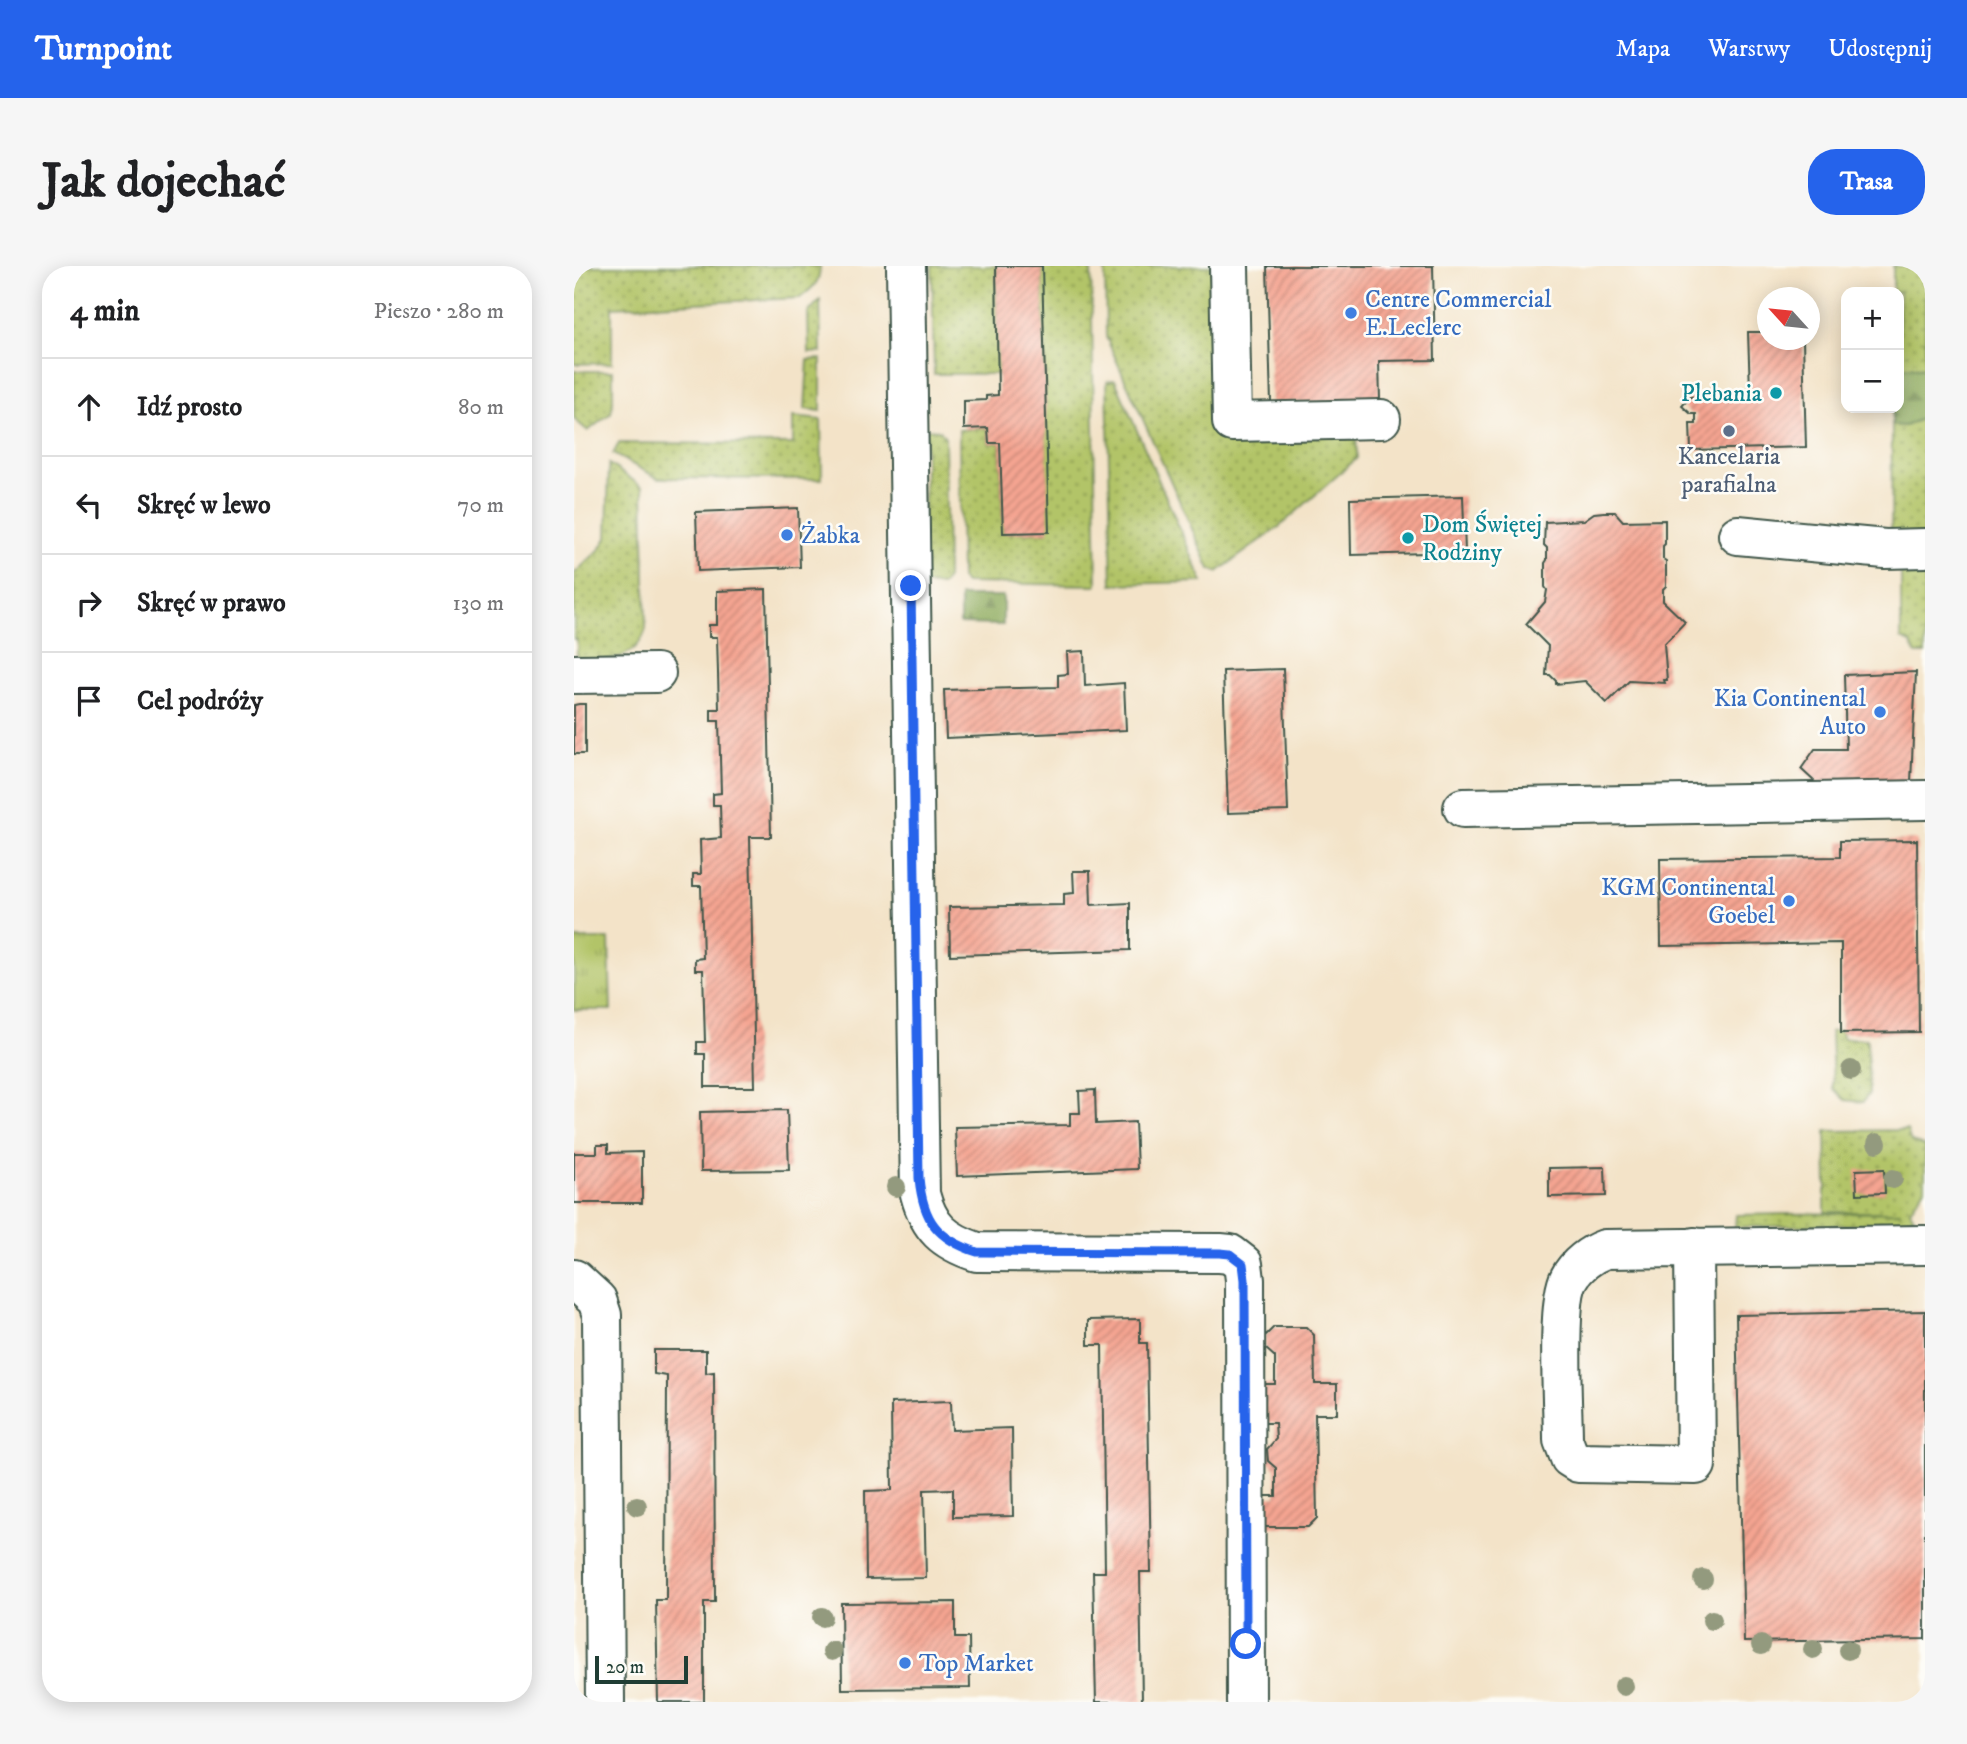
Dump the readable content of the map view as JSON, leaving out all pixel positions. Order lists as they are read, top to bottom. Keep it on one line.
{"places":["Centre Commercial E.Leclerc","Plebania","Kancelaria parafialna","Żabka","Dom Świętej Rodziny","Kia Continental Auto","KGM Continental Goebel","Top Market"],"scale_bar":"20 m","north":"top left","page":{"header":"Turnpoint","nav":["Mapa","Warstwy","Udostępnij"],"buttons":"Trasa","title":"Jak dojechać","heading":["4 min","Pieszo · 280 m"],"map_buttons":["+","−"],"list":[["Idź prosto","80 m"],["Skręć w lewo","70 m"],["Skręć w prawo","130 m"],"Cel podróży"],"scale":"20 m"}}
